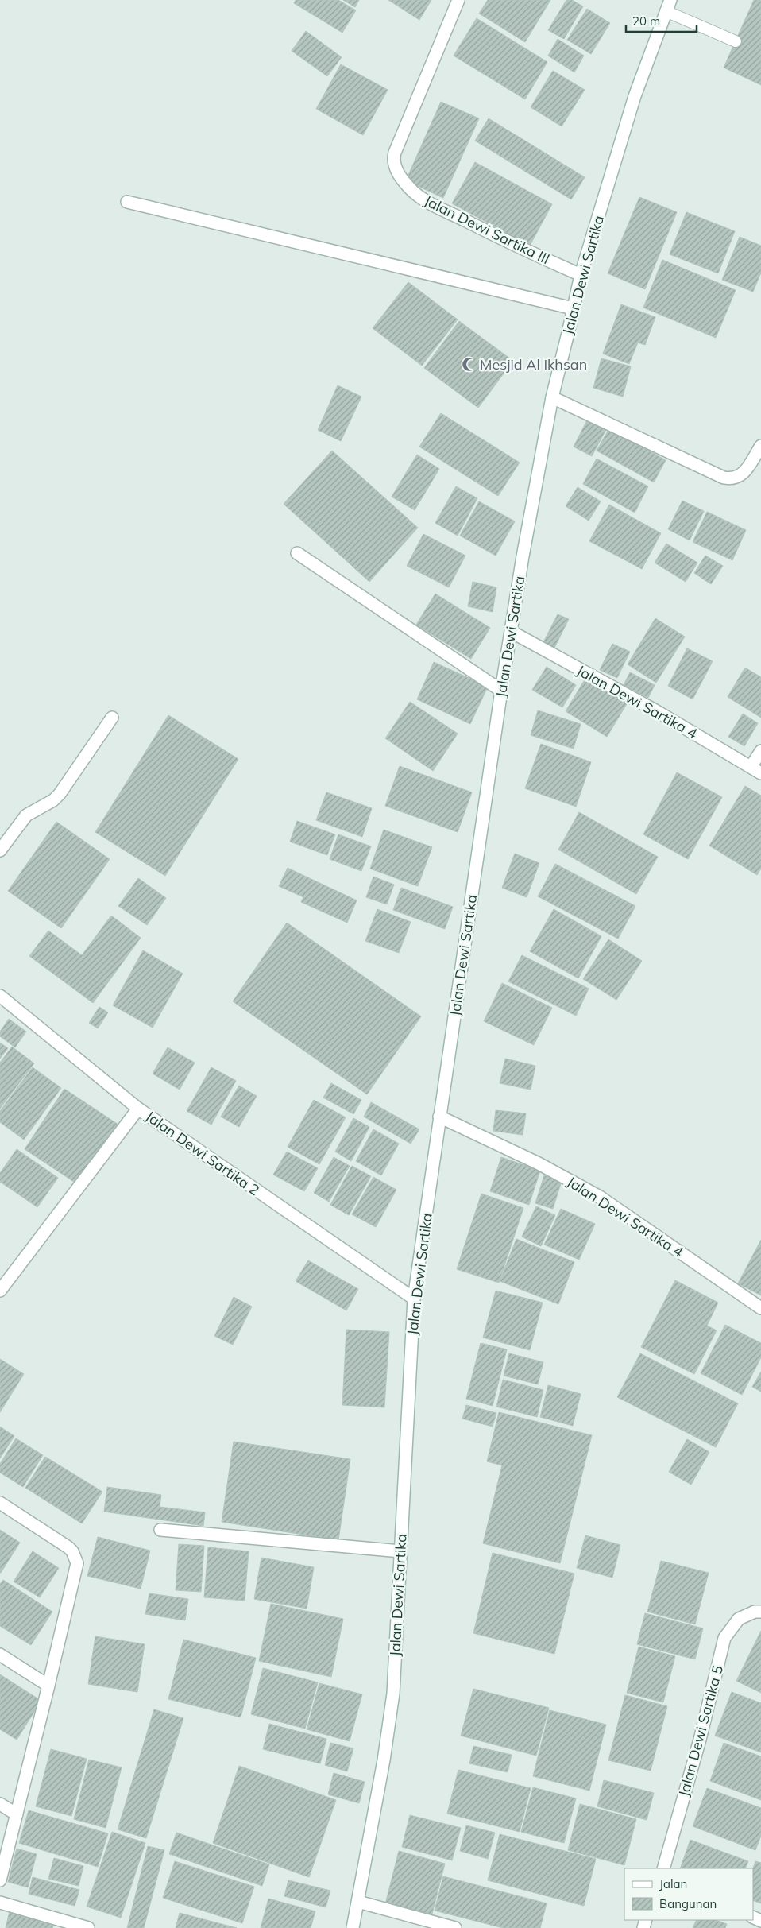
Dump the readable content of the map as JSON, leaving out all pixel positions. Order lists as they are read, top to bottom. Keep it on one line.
{"streets":{"street":["Jalan Dewi Sartika III","Jalan Dewi Sartika","Jalan Dewi Sartika 4","Jalan Dewi Sartika 2","Jalan Dewi Sartika 5"]},"crossings":[["Jalan Dewi Sartika III","Jalan Dewi Sartika"],["Jalan Dewi Sartika","Jalan Dewi Sartika 4"],["Jalan Dewi Sartika","Jalan Dewi Sartika 2"]],"places":{"mosque":["Mesjid Al Ikhsan"]},"legend":["Jalan","Bangunan"],"scale_bar":"20 m"}
